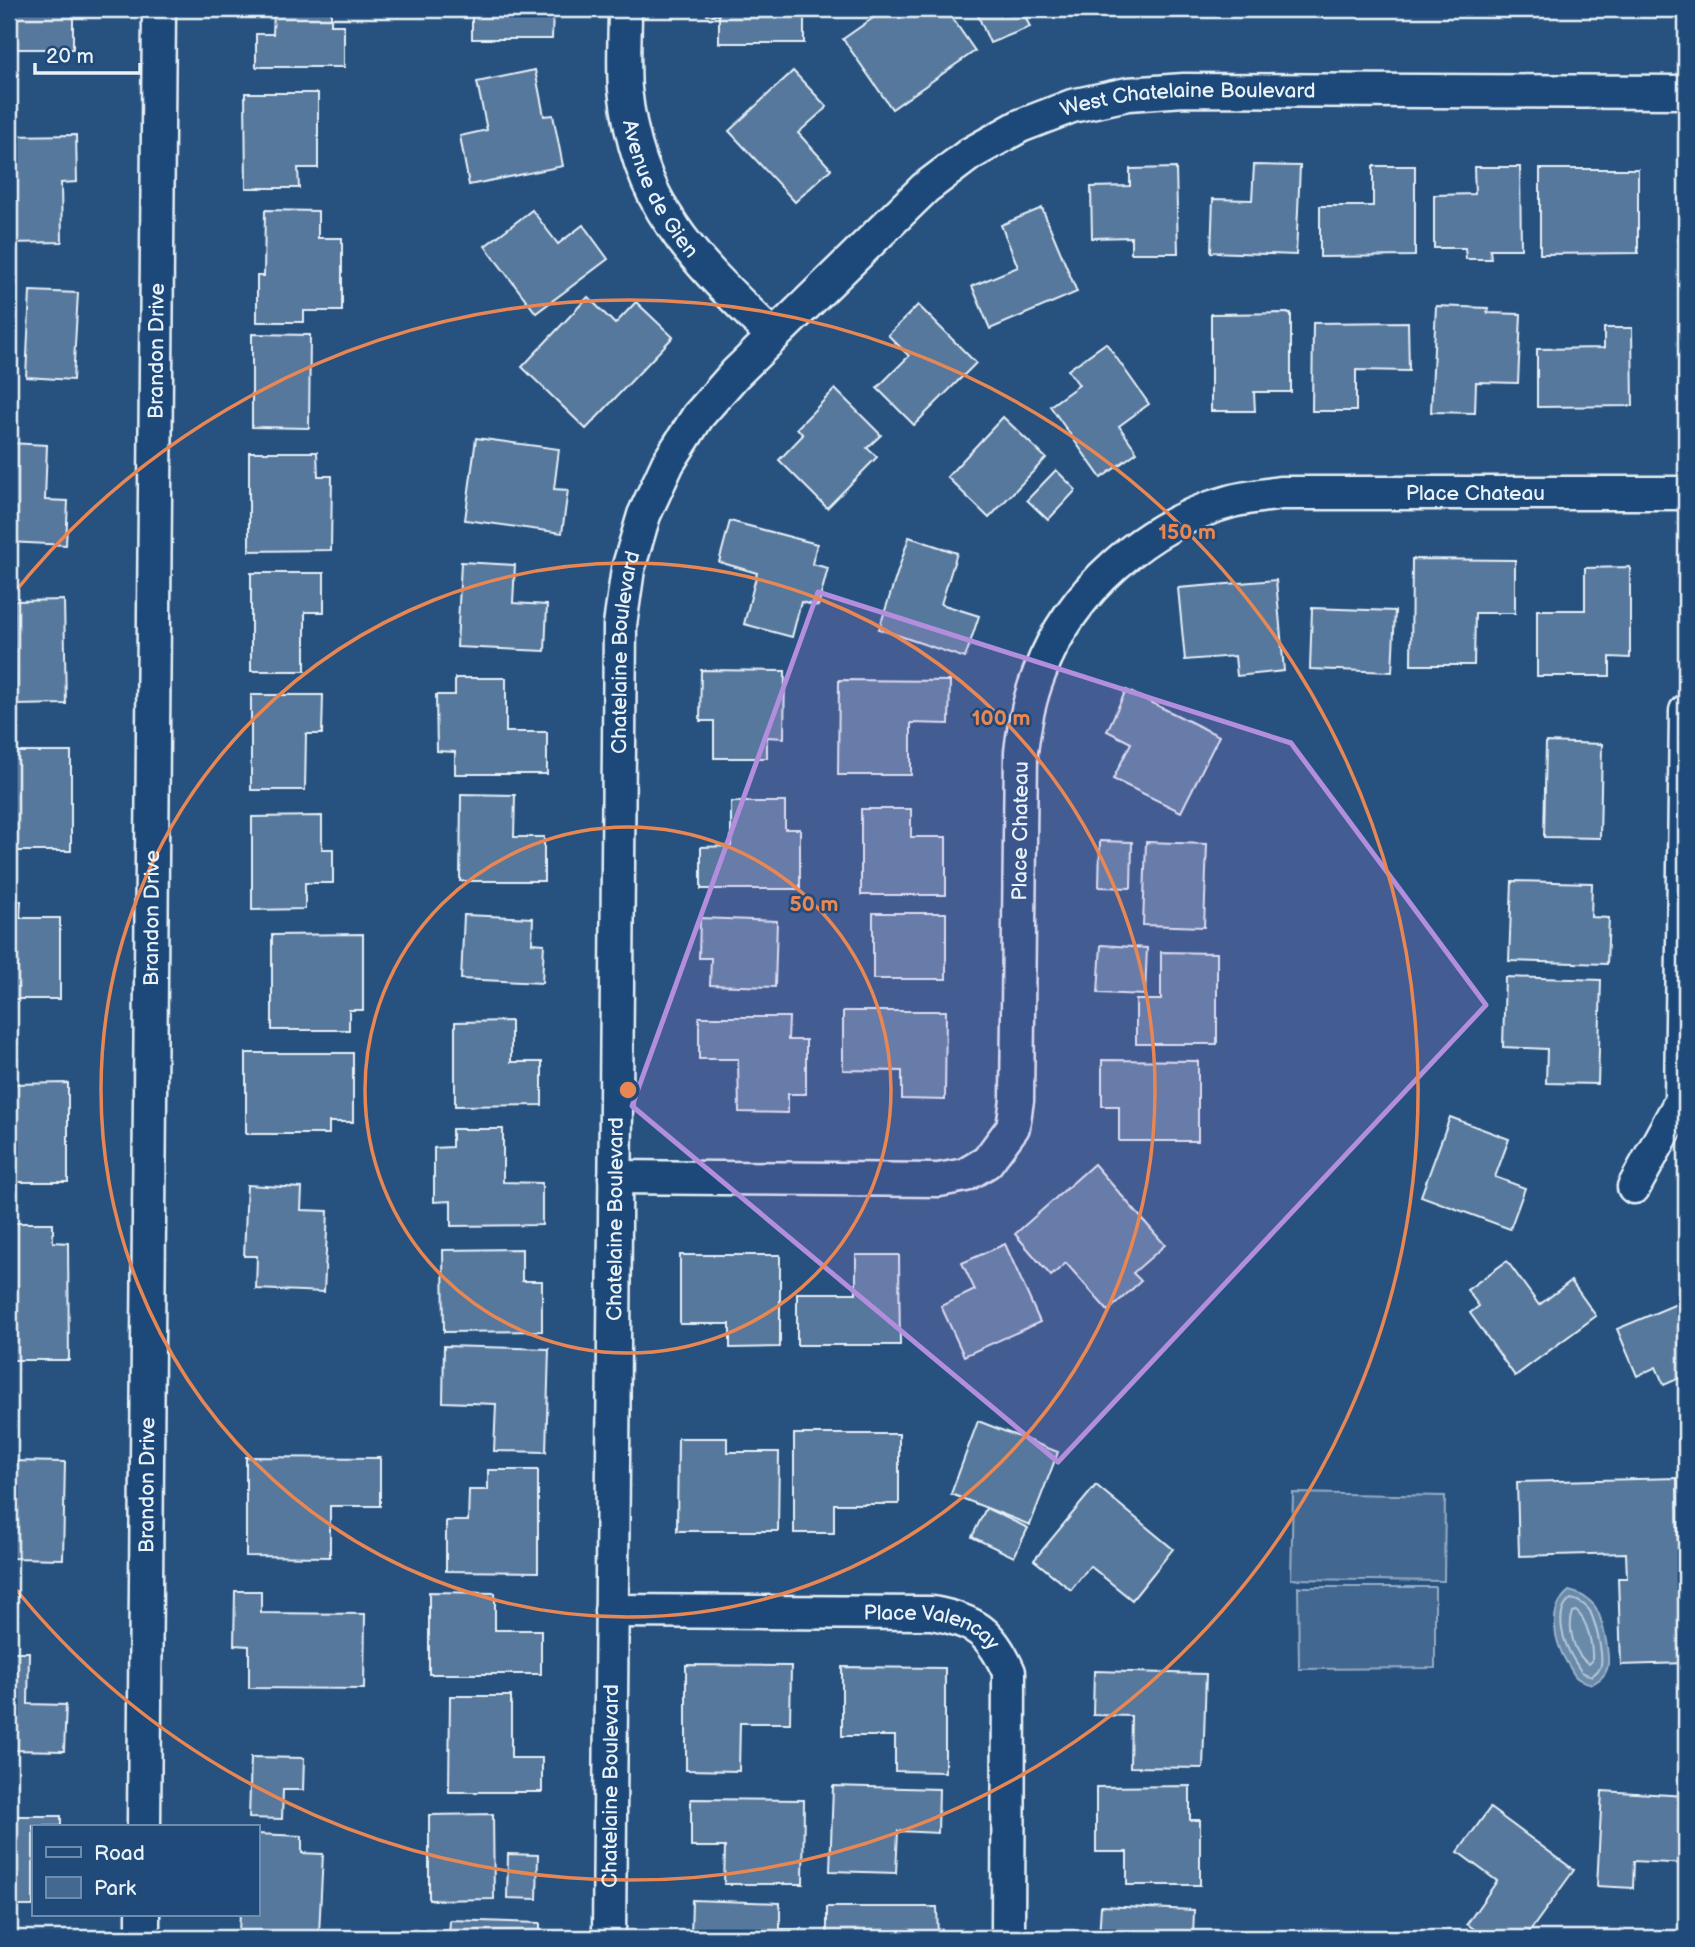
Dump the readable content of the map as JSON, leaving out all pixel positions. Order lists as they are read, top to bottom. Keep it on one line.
{"streets":{"street":["West Chatelaine Boulevard","Avenue de Gien","Brandon Drive","Place Chateau","Chatelaine Boulevard","Place Valencay"]},"crossings":[["West Chatelaine Boulevard","Avenue de Gien"],["West Chatelaine Boulevard","Chatelaine Boulevard"],["Avenue de Gien","Chatelaine Boulevard"],["Place Chateau","Chatelaine Boulevard"],["Chatelaine Boulevard","Place Valencay"]],"legend":["Road","Park"],"scale_bar":"20 m","rings":["150 m","100 m","50 m"]}
